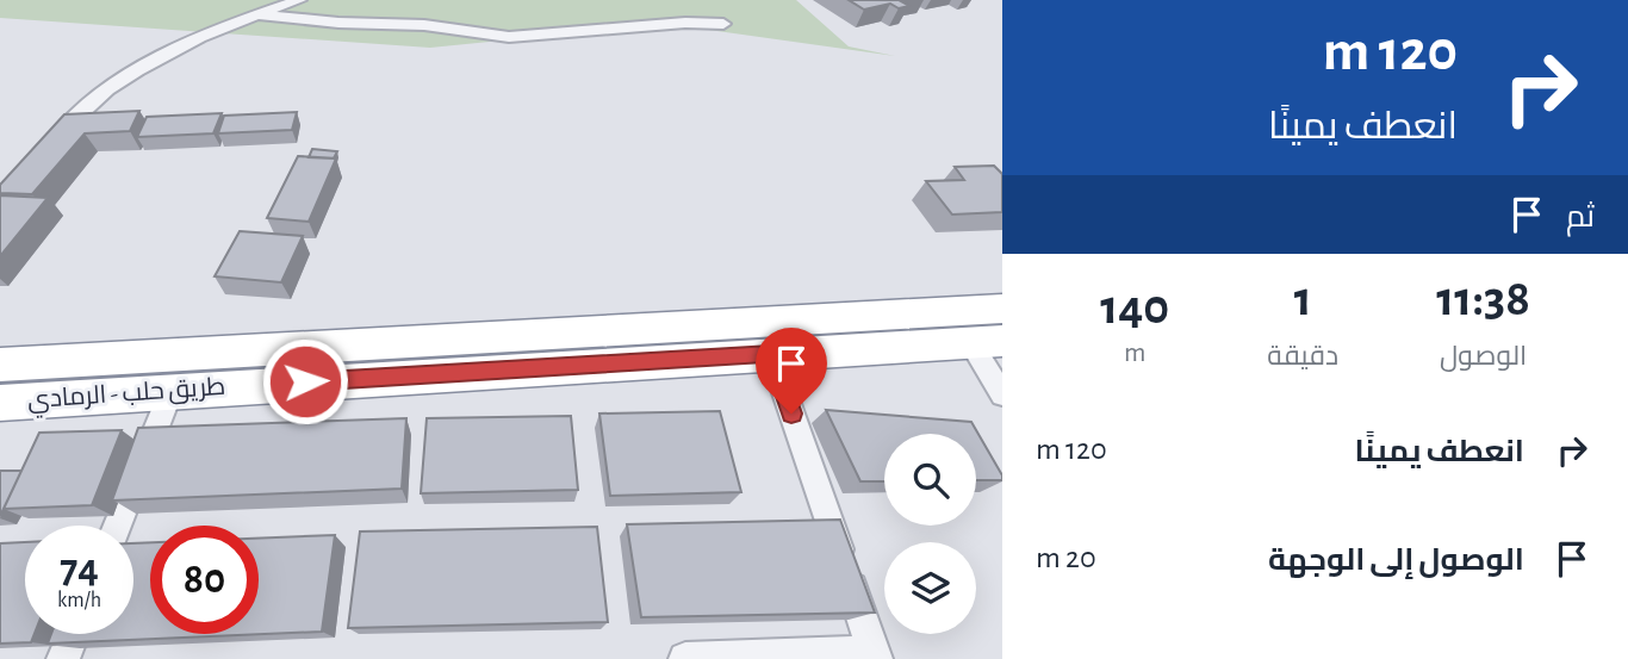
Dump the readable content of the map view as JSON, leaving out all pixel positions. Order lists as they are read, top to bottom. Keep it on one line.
{"streets":{"highway":["طريق حلب - الرمادي"]},"page":{"turn":["120 m","انعطف يمينًا"],"then":"ثم","eta":["11:38","الوصول","1","دقيقة","140","m"],"list":[{"name":"انعطف يمينًا","value":"120 m"},{"name":"الوصول إلى الوجهة","value":"20 m"}],"speed":"74 km/h","limit":"80"}}
